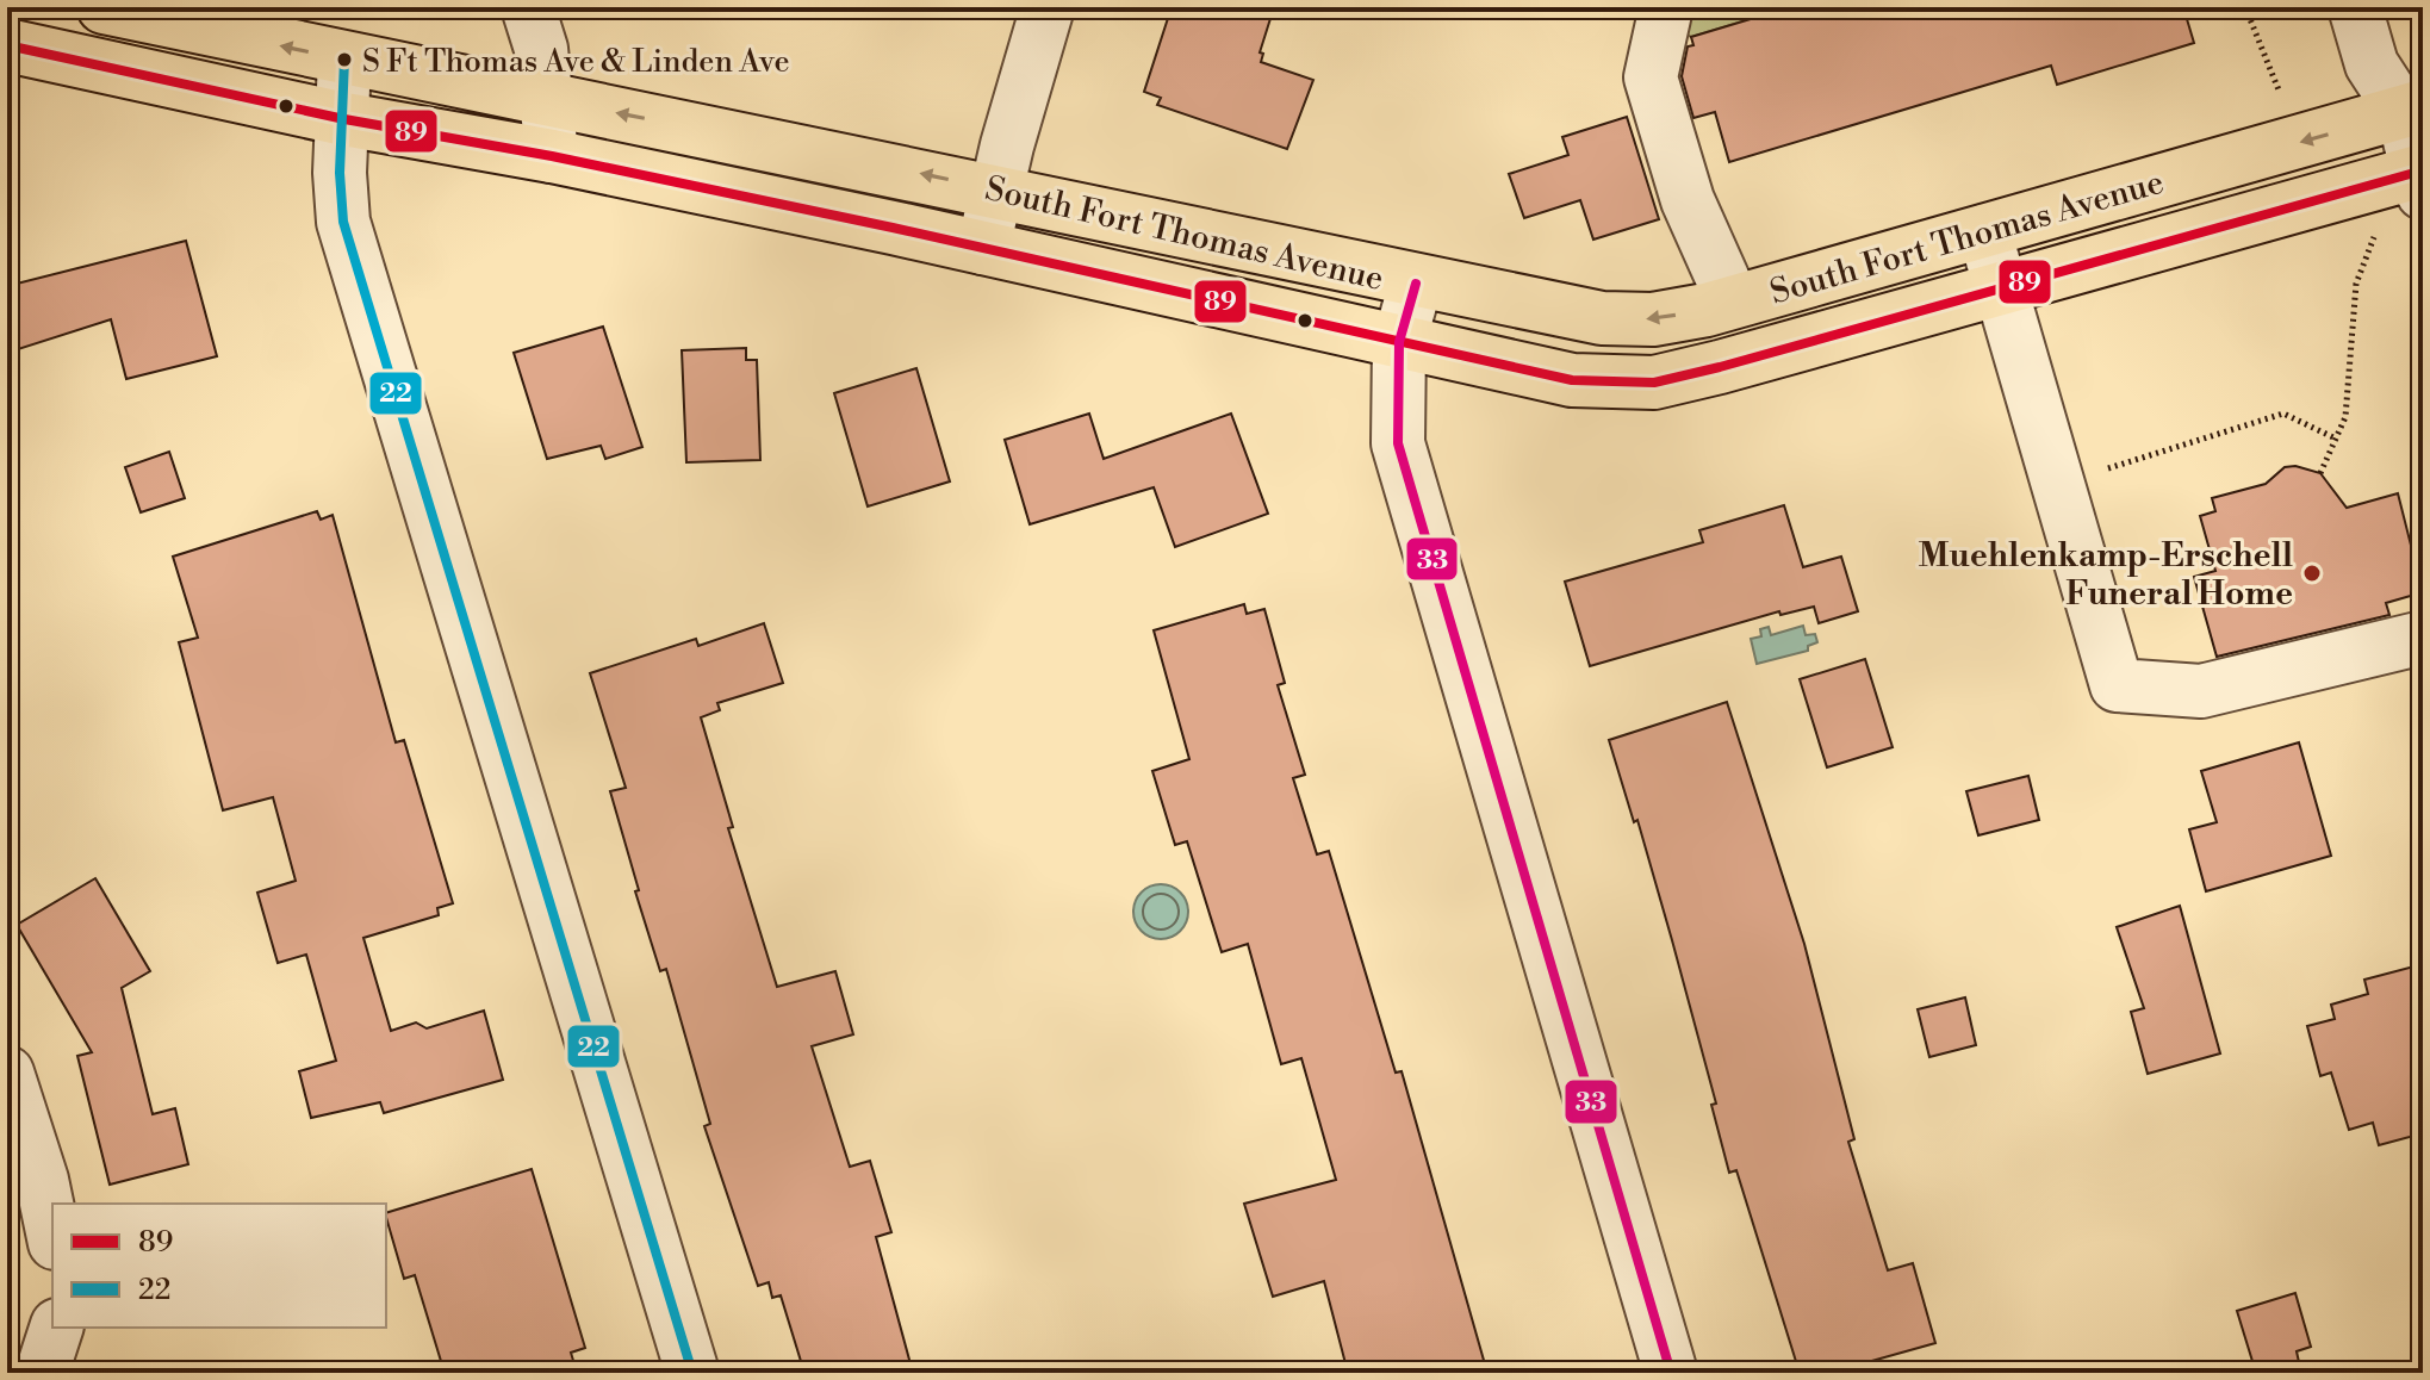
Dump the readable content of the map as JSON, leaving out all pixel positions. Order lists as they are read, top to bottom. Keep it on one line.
{"streets":{"main road":["South Fort Thomas Avenue"]},"places":["S Ft Thomas Ave & Linden Ave","Muehlenkamp-Erschell Funeral Home"],"lines":["transit line 89","transit line 22","transit line 33"],"legend":["89","22"]}
